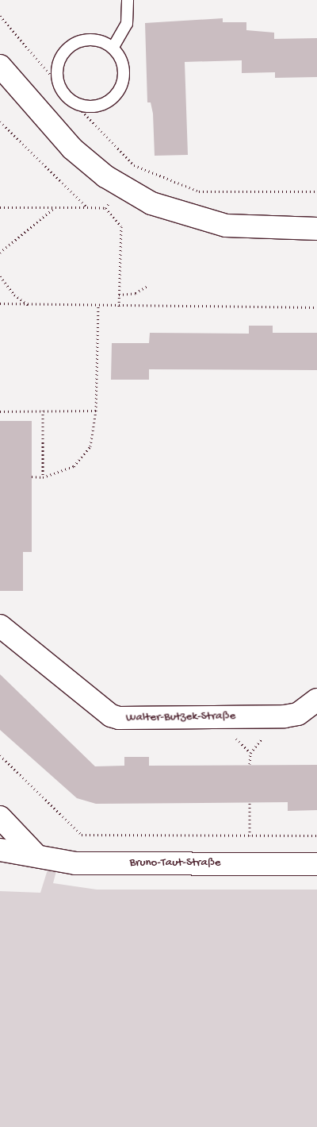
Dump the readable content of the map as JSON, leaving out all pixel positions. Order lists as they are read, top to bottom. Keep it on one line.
{"streets":{"street":["Walter-Butzek-Straße","Bruno-Taut-Straße"]}}
